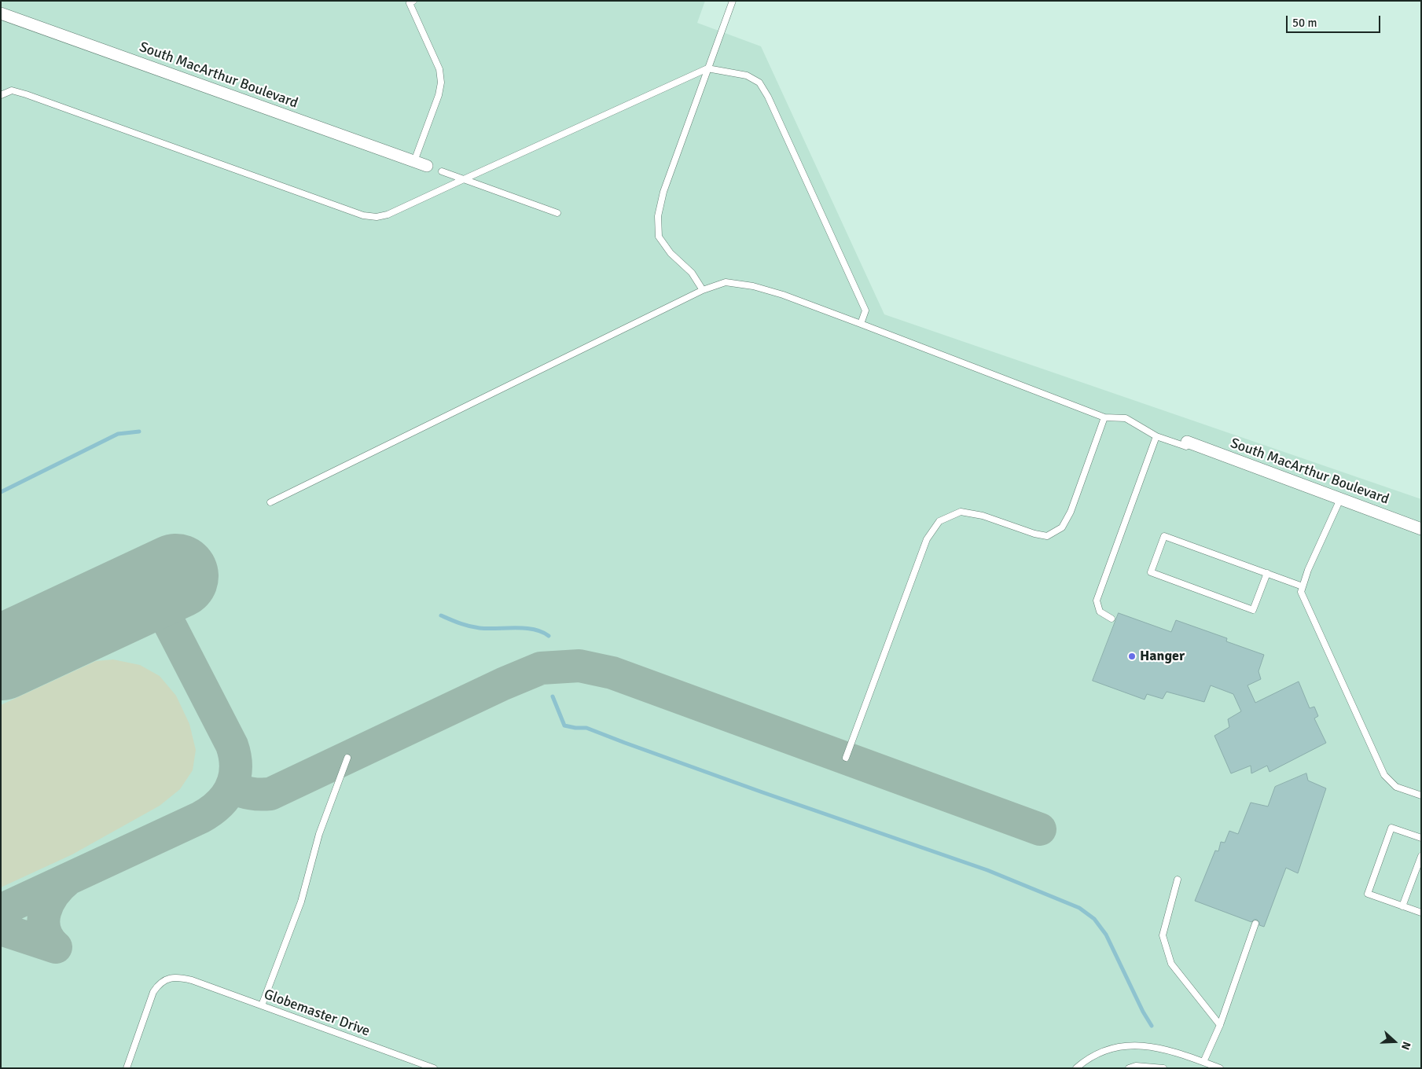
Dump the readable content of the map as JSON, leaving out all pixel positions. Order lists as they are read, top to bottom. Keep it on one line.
{"streets":{"street":["South MacArthur Boulevard"],"lane":["Globemaster Drive"]},"places":["Hanger"],"scale_bar":"50 m","north":"right"}
